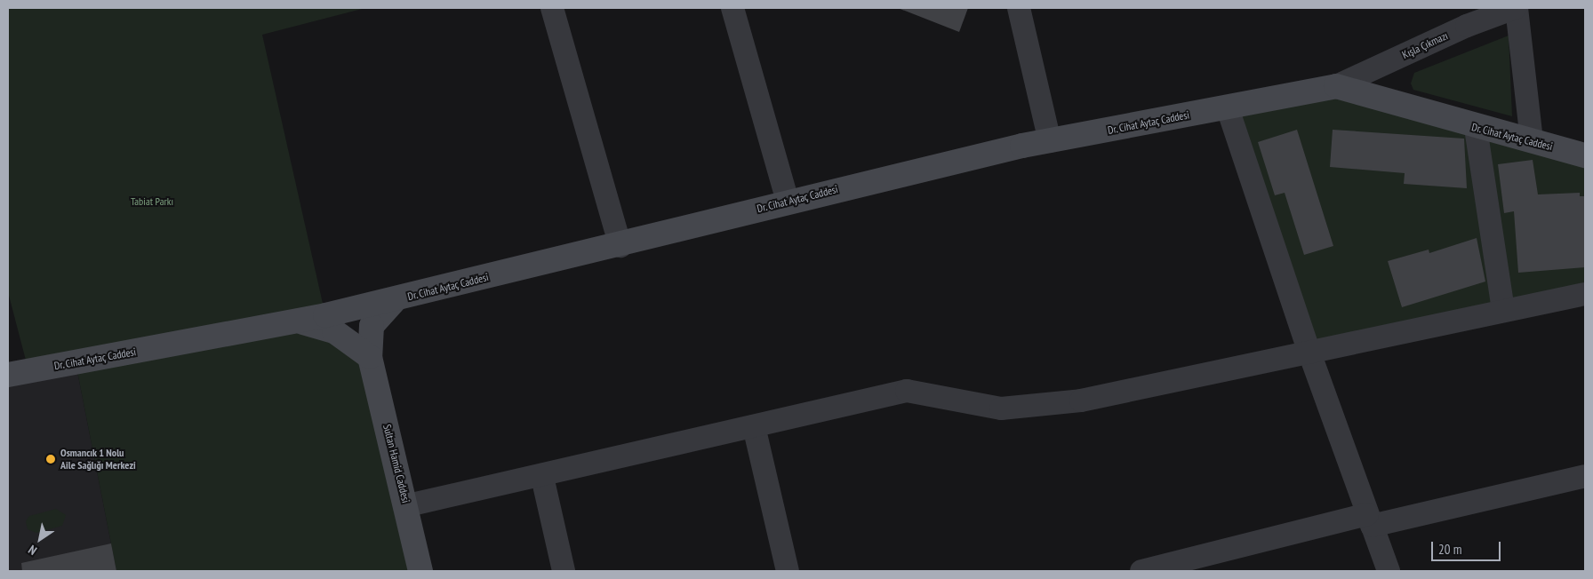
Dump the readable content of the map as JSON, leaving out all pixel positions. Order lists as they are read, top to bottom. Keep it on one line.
{"streets":{"street":["Kışla Çıkmazı","Dr. Cihat Aytaç Caddesi","Sultan Hamid Caddesi"]},"crossings":[["Kışla Çıkmazı","Dr. Cihat Aytaç Caddesi"],["Dr. Cihat Aytaç Caddesi","Sultan Hamid Caddesi"]],"parks":["Tabiat Parkı"],"places":["Osmancık 1 Nolu Aile Sağlığı Merkezi"],"scale_bar":"20 m","north":"bottom left"}
